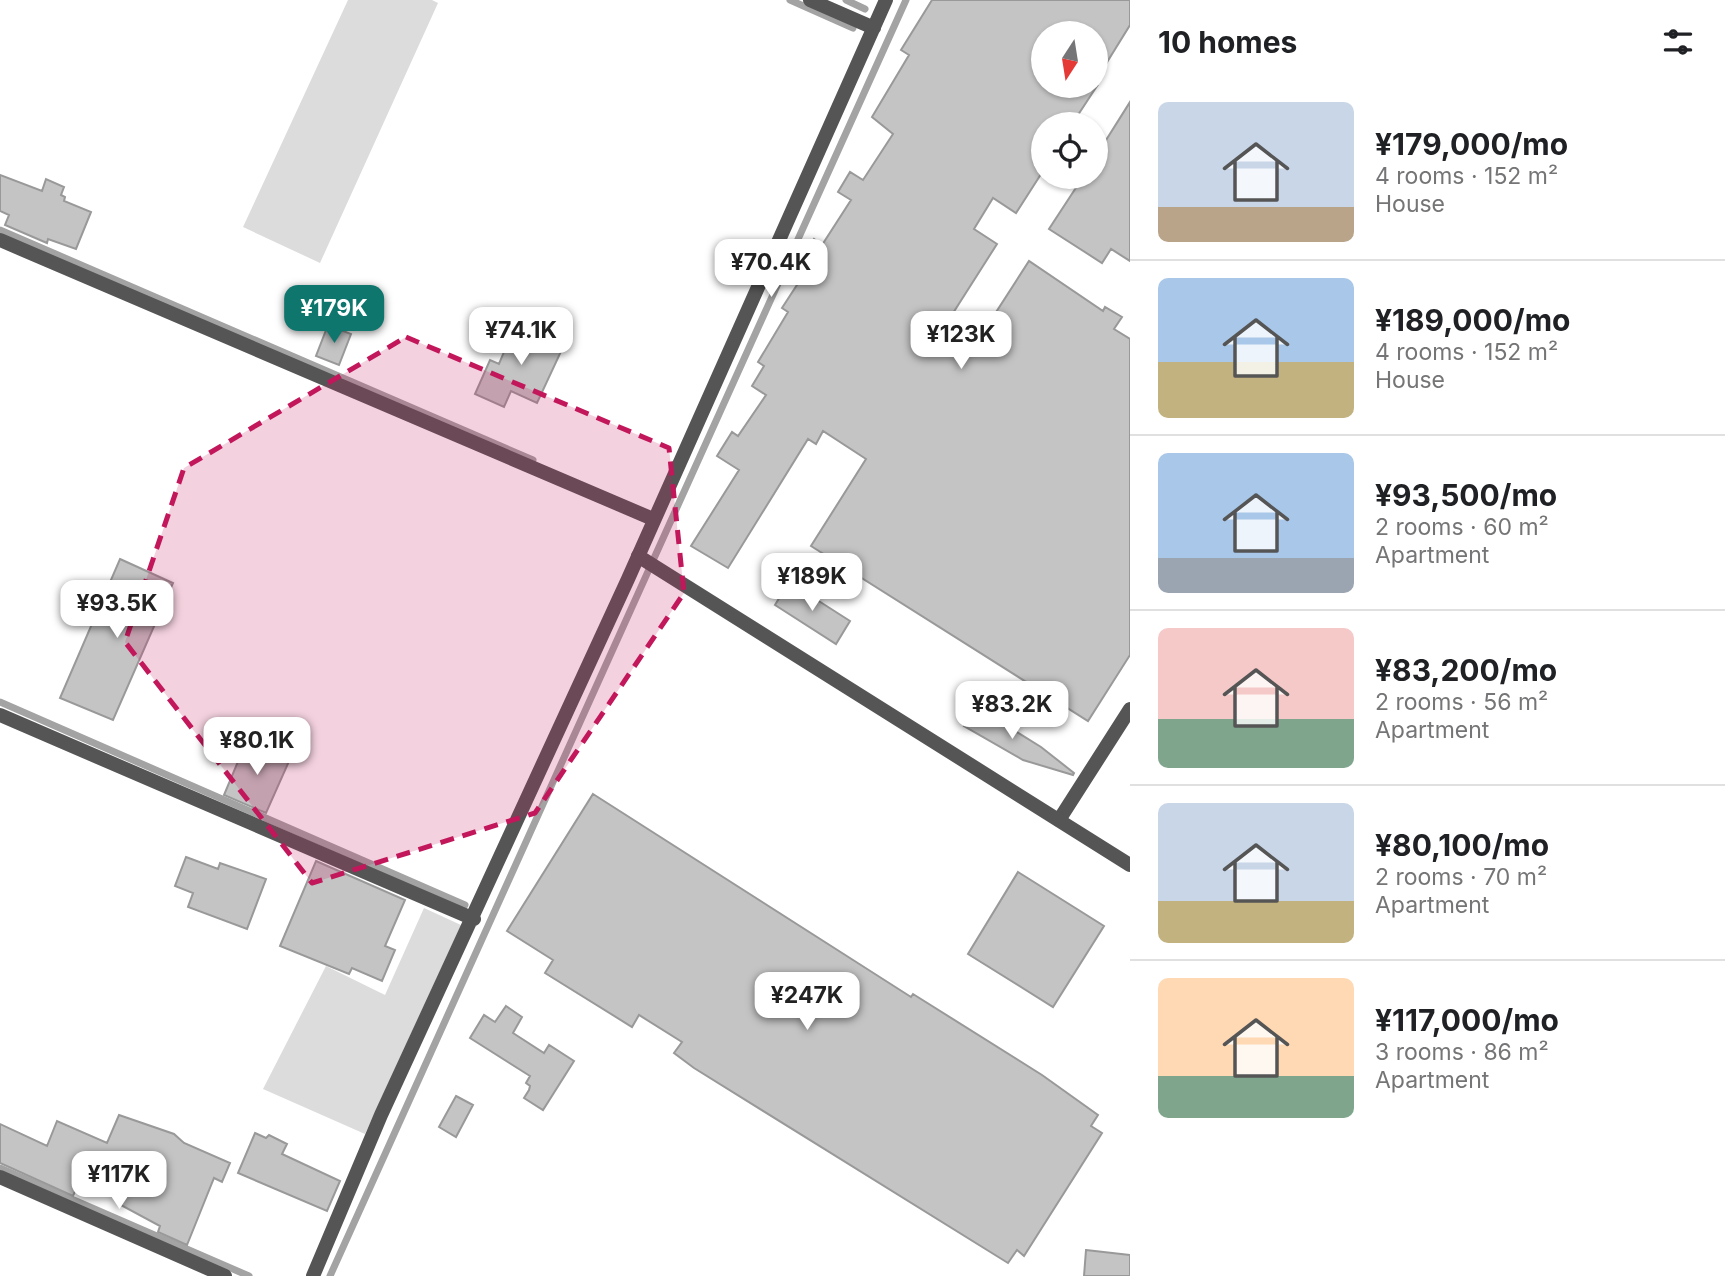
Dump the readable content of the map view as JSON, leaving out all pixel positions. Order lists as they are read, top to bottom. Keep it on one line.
{"north":"bottom","page":{"heading":"10 homes","list":[{"name":"¥179,000/mo","note":"4 rooms · 152 m² · House"},{"name":"¥189,000/mo","note":"4 rooms · 152 m² · House"},{"name":"¥93,500/mo","note":"2 rooms · 60 m² · Apartment"},{"name":"¥83,200/mo","note":"2 rooms · 56 m² · Apartment"},{"name":"¥80,100/mo","note":"2 rooms · 70 m² · Apartment"},{"name":"¥117,000/mo","note":"3 rooms · 86 m² · Apartment"}],"price":["¥70.4K","¥179K","¥74.1K","¥123K","¥189K","¥93.5K","¥83.2K","¥80.1K","¥247K","¥117K"]}}
